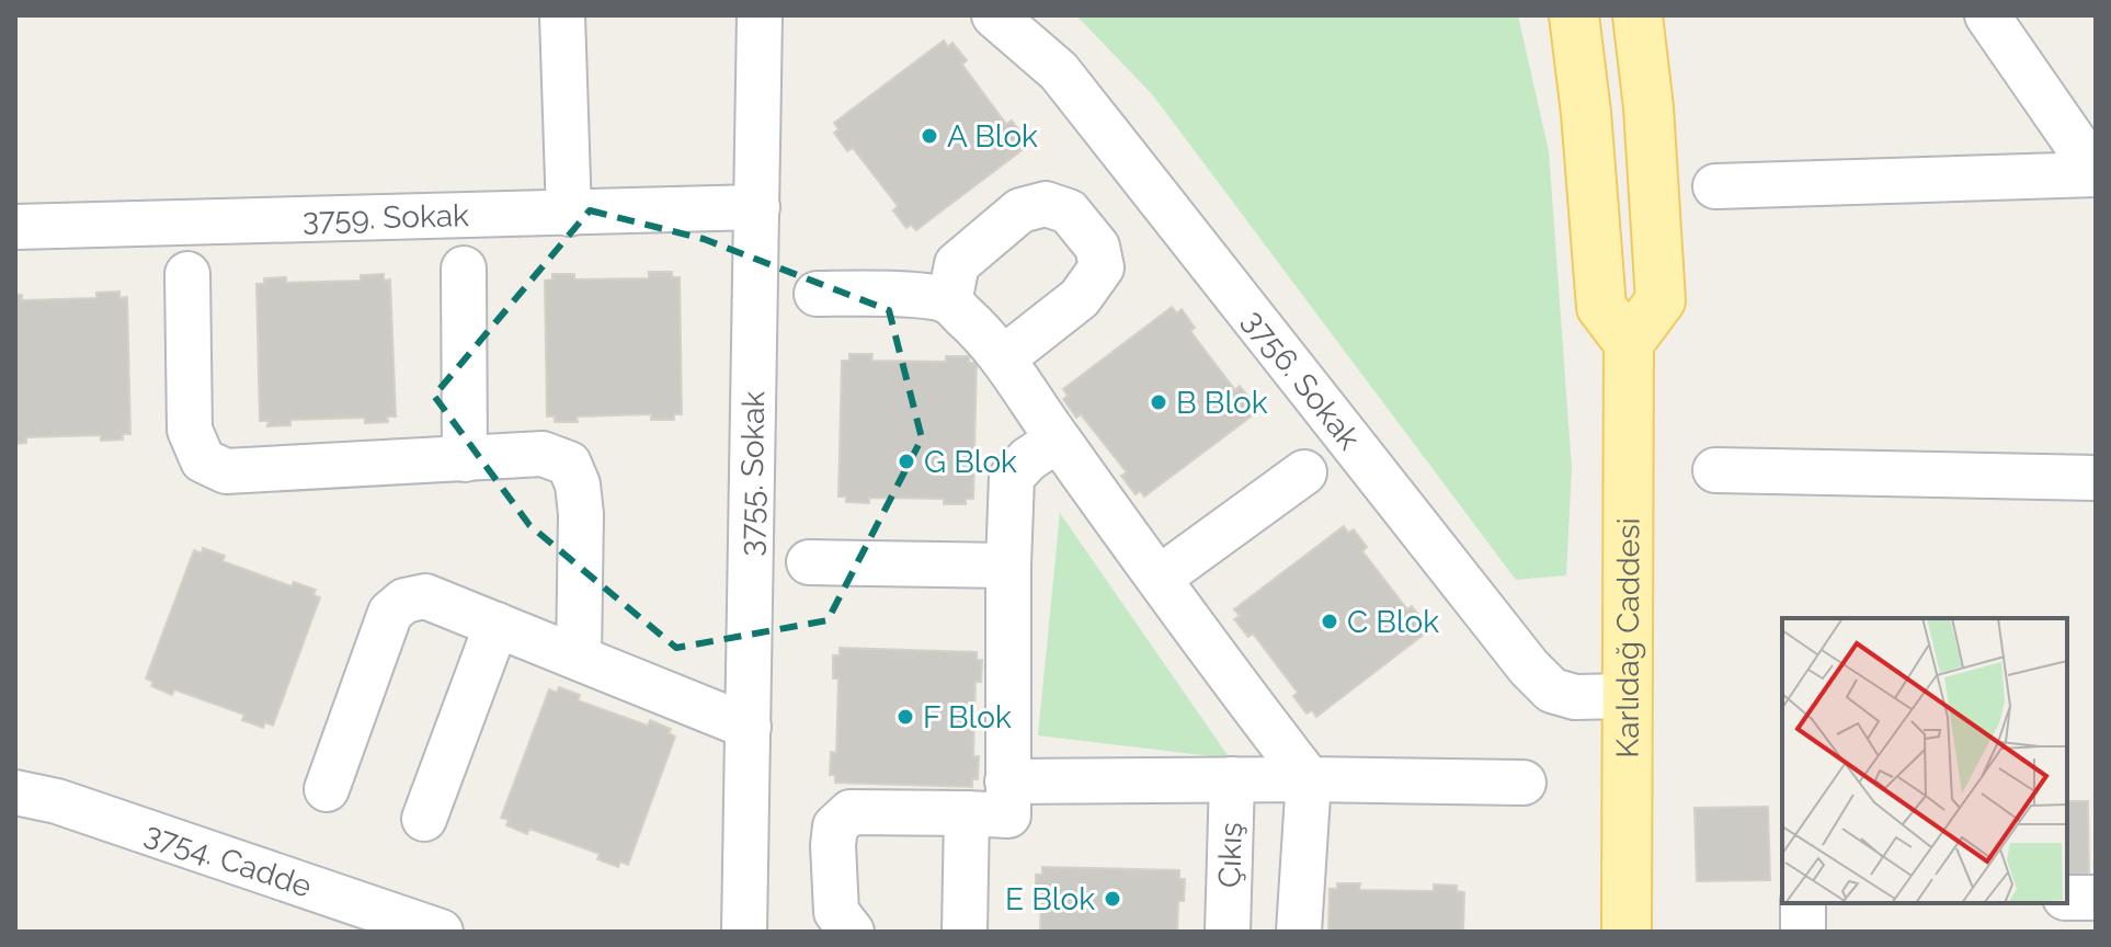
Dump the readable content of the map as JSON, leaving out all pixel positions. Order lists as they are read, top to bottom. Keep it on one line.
{"streets":{"main road":["Karlıdağ Caddesi"],"street":["3759. Sokak","3756. Sokak","3755. Sokak","Çıkış","3754. Cadde"]},"crossings":[["3759. Sokak","3755. Sokak"],["3756. Sokak","Karlıdağ Caddesi"]],"places":["A Blok","B Blok","G Blok","C Blok","F Blok","E Blok"]}
